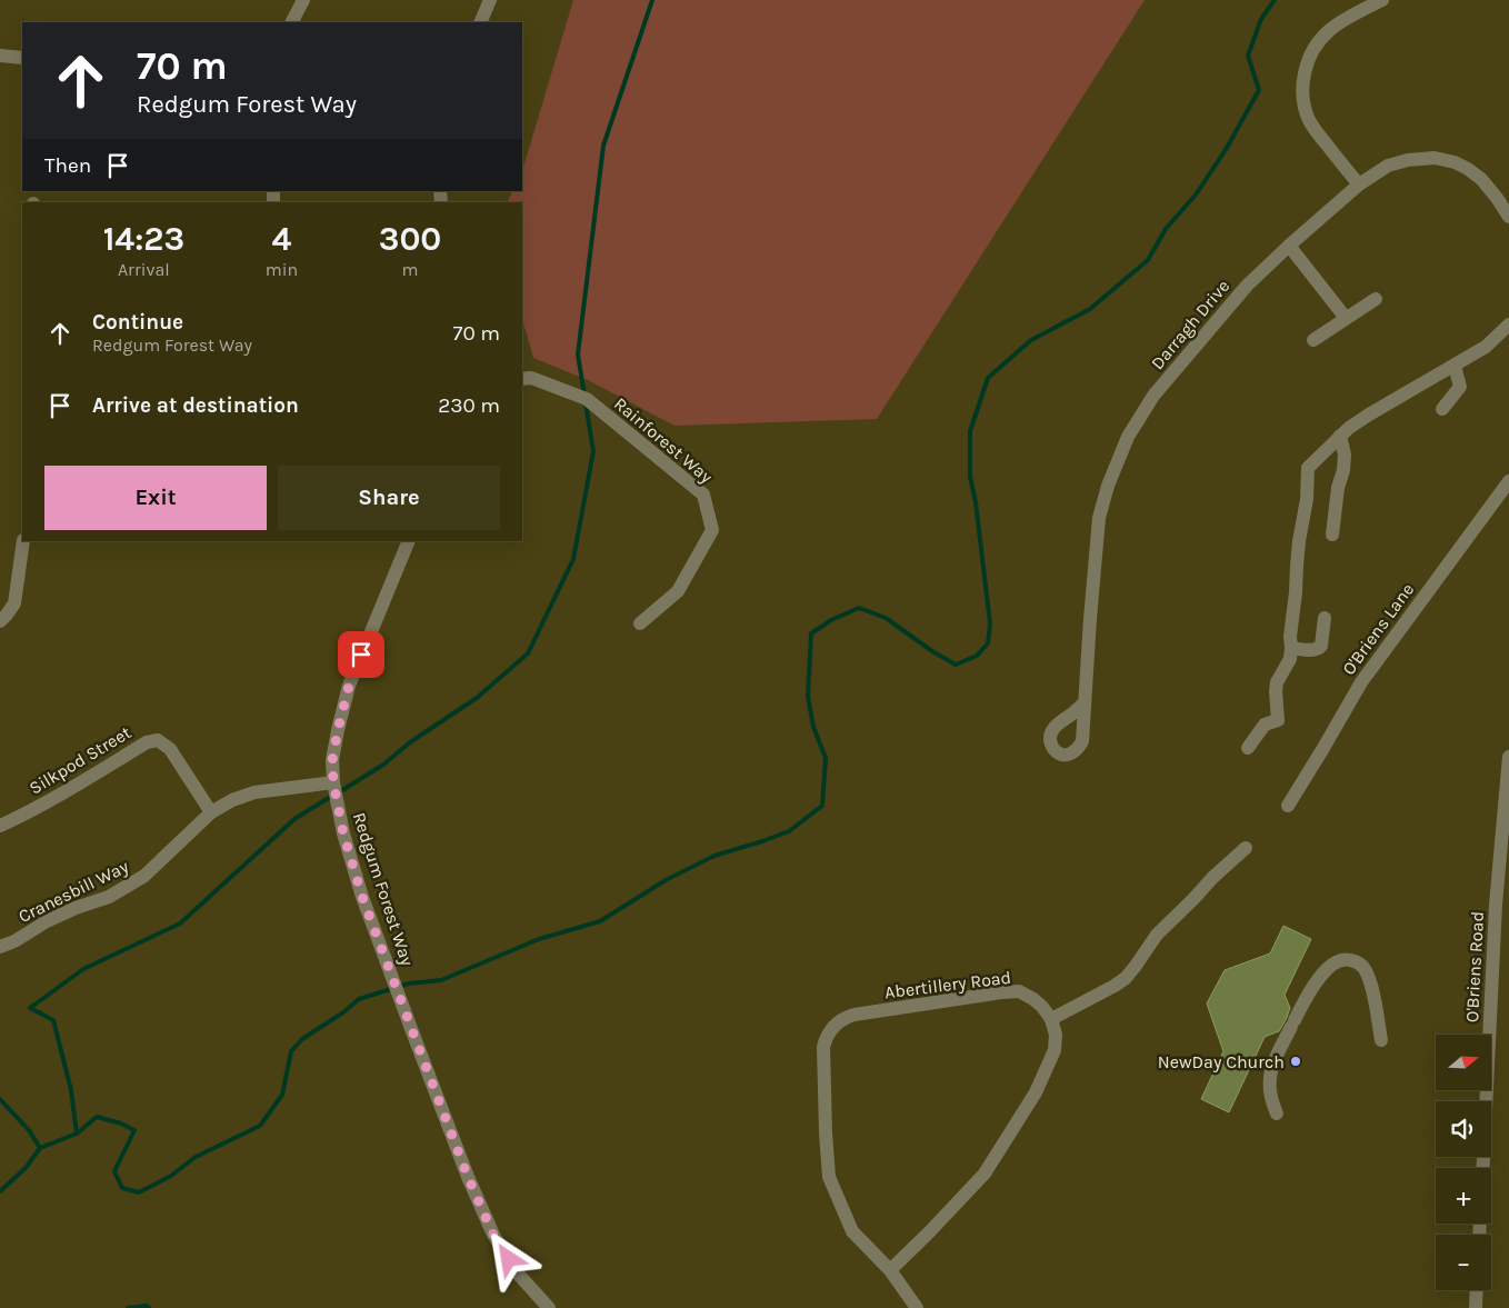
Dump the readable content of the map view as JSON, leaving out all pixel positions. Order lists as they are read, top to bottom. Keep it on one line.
{"streets":{"street":["Darragh Drive","Rainforest Way","O'Briens Lane","Silkpod Street","Redgum Forest Way","Cranesbill Way","O'Briens Road","Abertillery Road"]},"crossings":[["Silkpod Street","Cranesbill Way"],["Redgum Forest Way","Cranesbill Way"]],"places":["NewDay Church"],"north":"right","page":{"turn":["70 m","Redgum Forest Way"],"then":"Then","eta":["14:23","Arrival","4","min","300","m"],"list":[{"name":"Continue","note":"Redgum Forest Way","value":"70 m"},{"name":"Arrive at destination","value":"230 m"}],"buttons":["Exit","Share"],"map_buttons":["+","−"]}}
